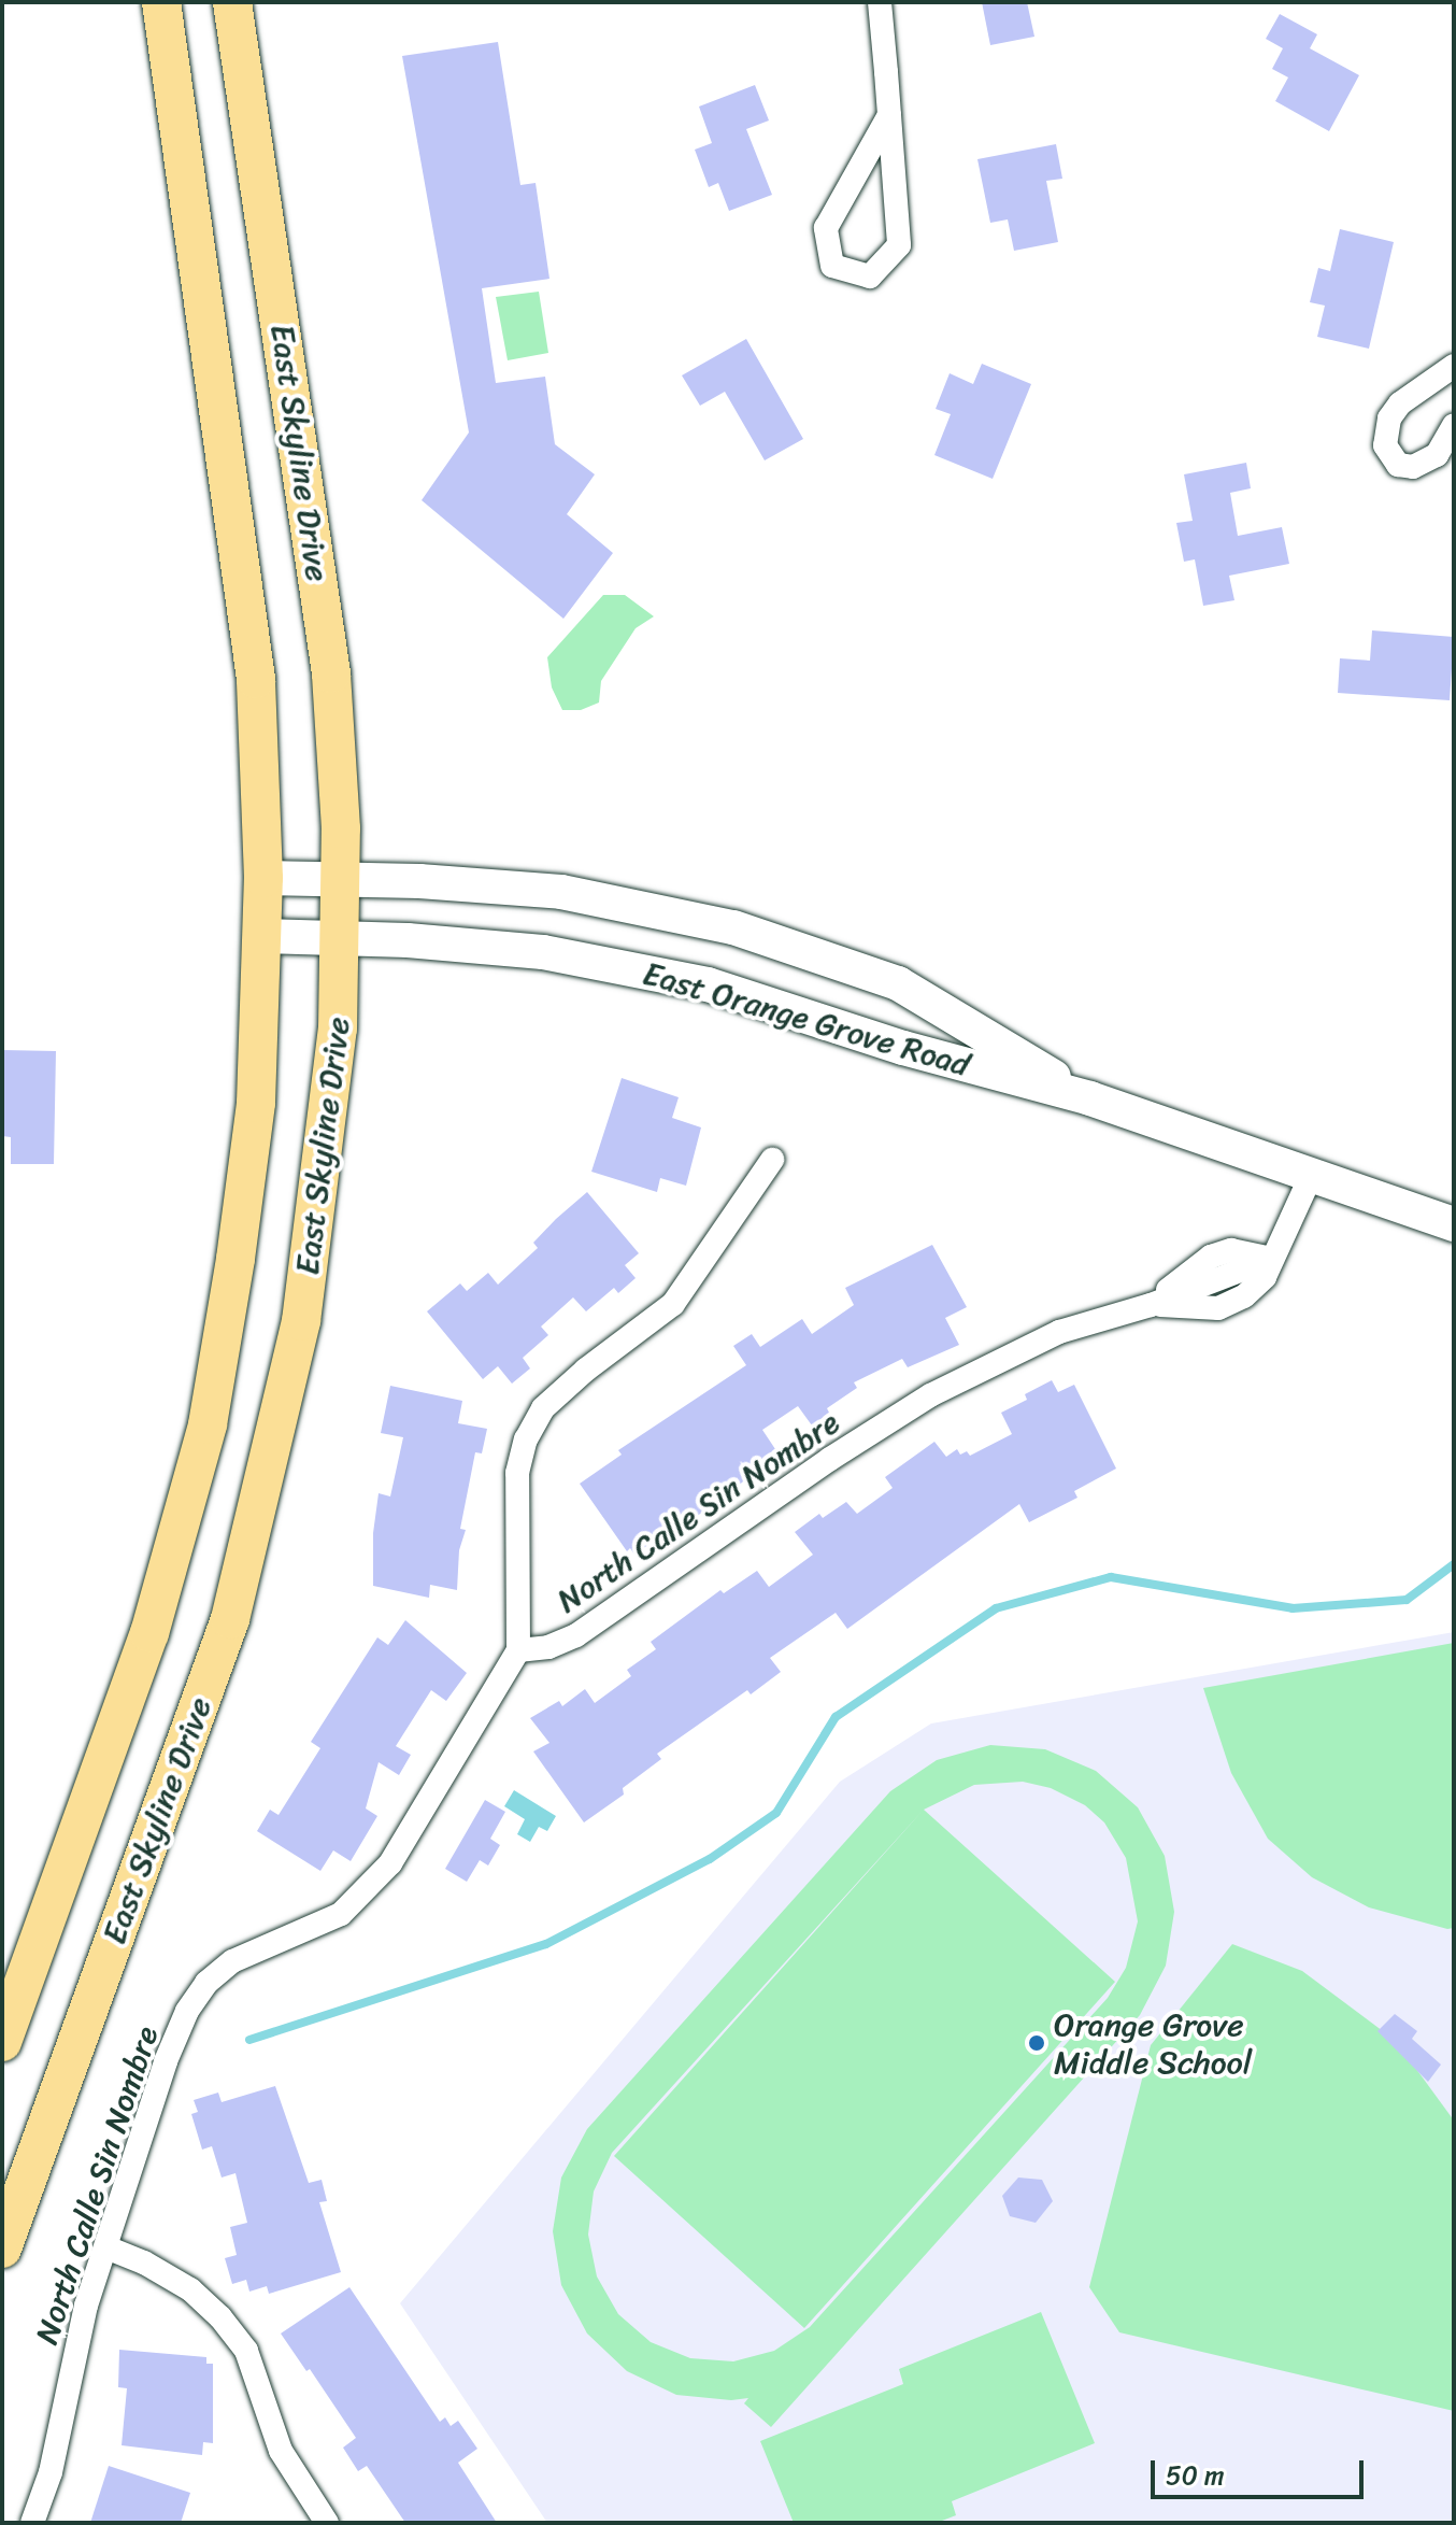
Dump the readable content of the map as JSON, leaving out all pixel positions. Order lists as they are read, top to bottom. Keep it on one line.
{"streets":{"main road":["East Skyline Drive","East Orange Grove Road"],"street":["North Calle Sin Nombre"]},"crossings":[["East Skyline Drive","East Orange Grove Road"],["East Orange Grove Road","North Calle Sin Nombre"]],"places":["Orange Grove Middle School"],"scale_bar":"50 m"}
